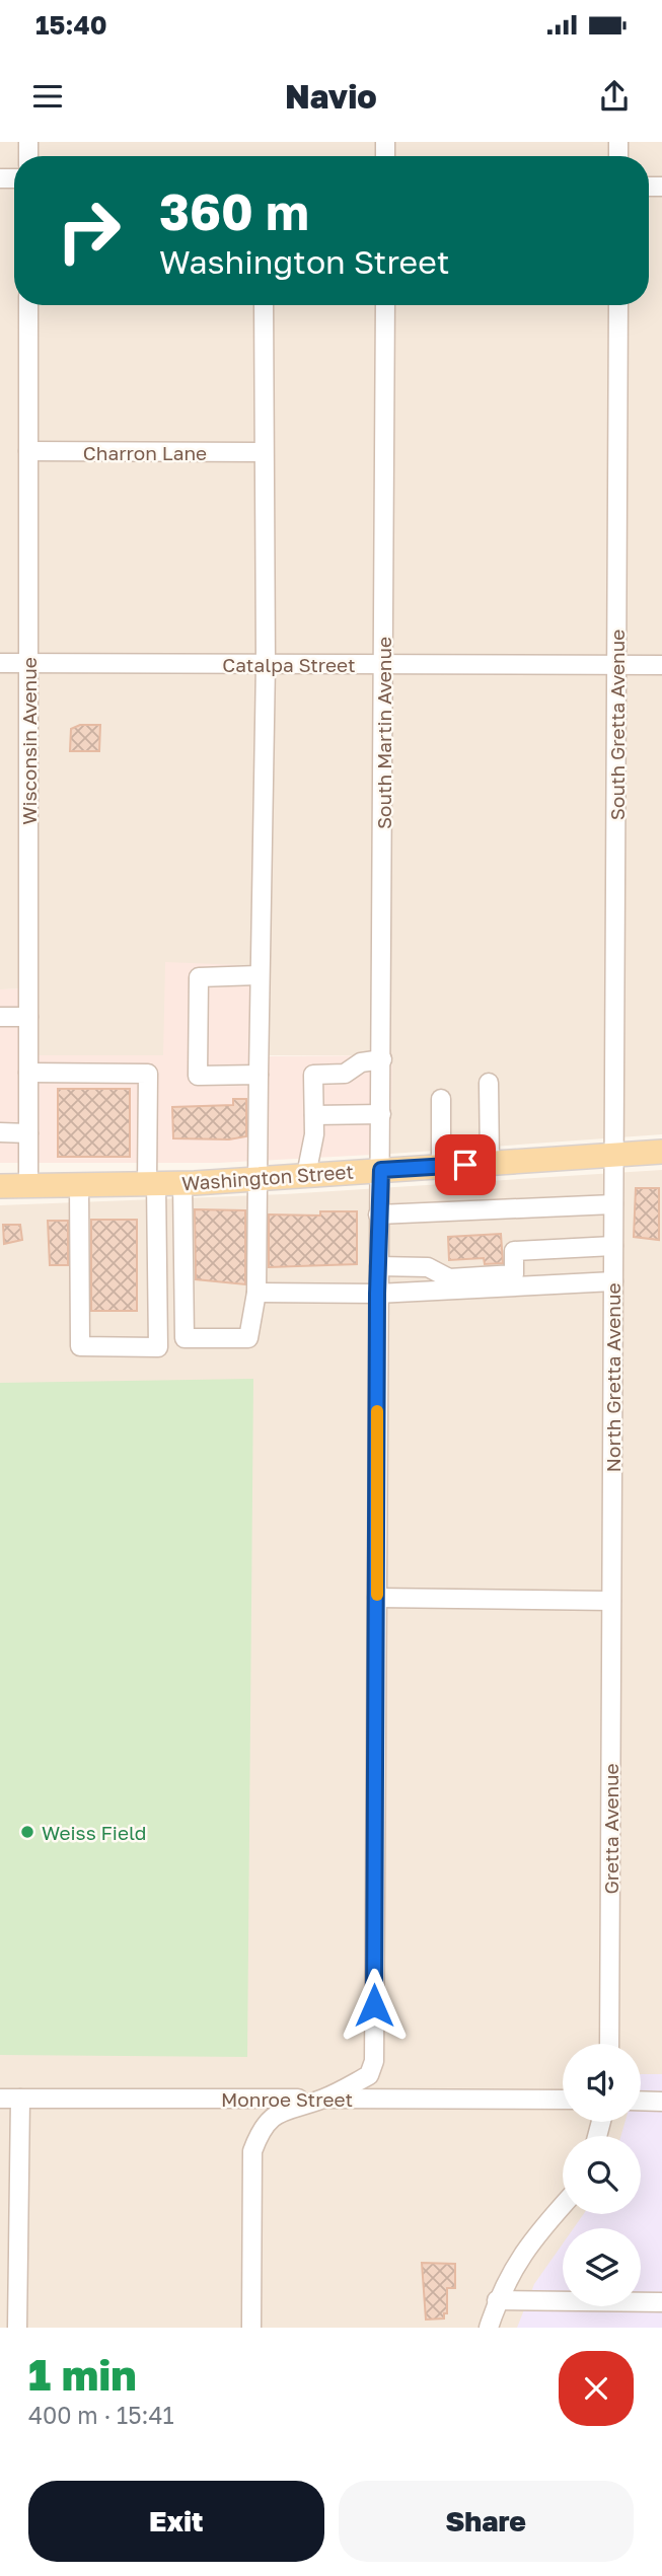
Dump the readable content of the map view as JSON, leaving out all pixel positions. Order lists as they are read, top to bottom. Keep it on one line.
{"streets":{"main road":["Washington Street"],"street":["Charron Lane","Catalpa Street","South Gretta Avenue","South Martin Avenue","Wisconsin Avenue","North Gretta Avenue","Gretta Avenue","Monroe Street"]},"crossings":[["Charron Lane","Wisconsin Avenue"],["Catalpa Street","South Gretta Avenue"],["Catalpa Street","South Martin Avenue"],["Catalpa Street","Wisconsin Avenue"],["South Gretta Avenue","Washington Street"],["South Gretta Avenue","North Gretta Avenue"],["South Martin Avenue","Washington Street"],["South Martin Avenue","Monroe Street"],["Wisconsin Avenue","Washington Street"],["Washington Street","North Gretta Avenue"],["North Gretta Avenue","Gretta Avenue"]],"places":["Weiss Field"],"page":{"status":"15:40","header":"Navio","turn":["360 m","Washington Street"],"heading":["1 min","400 m · 15:41"],"buttons":["Exit","Share"]}}
